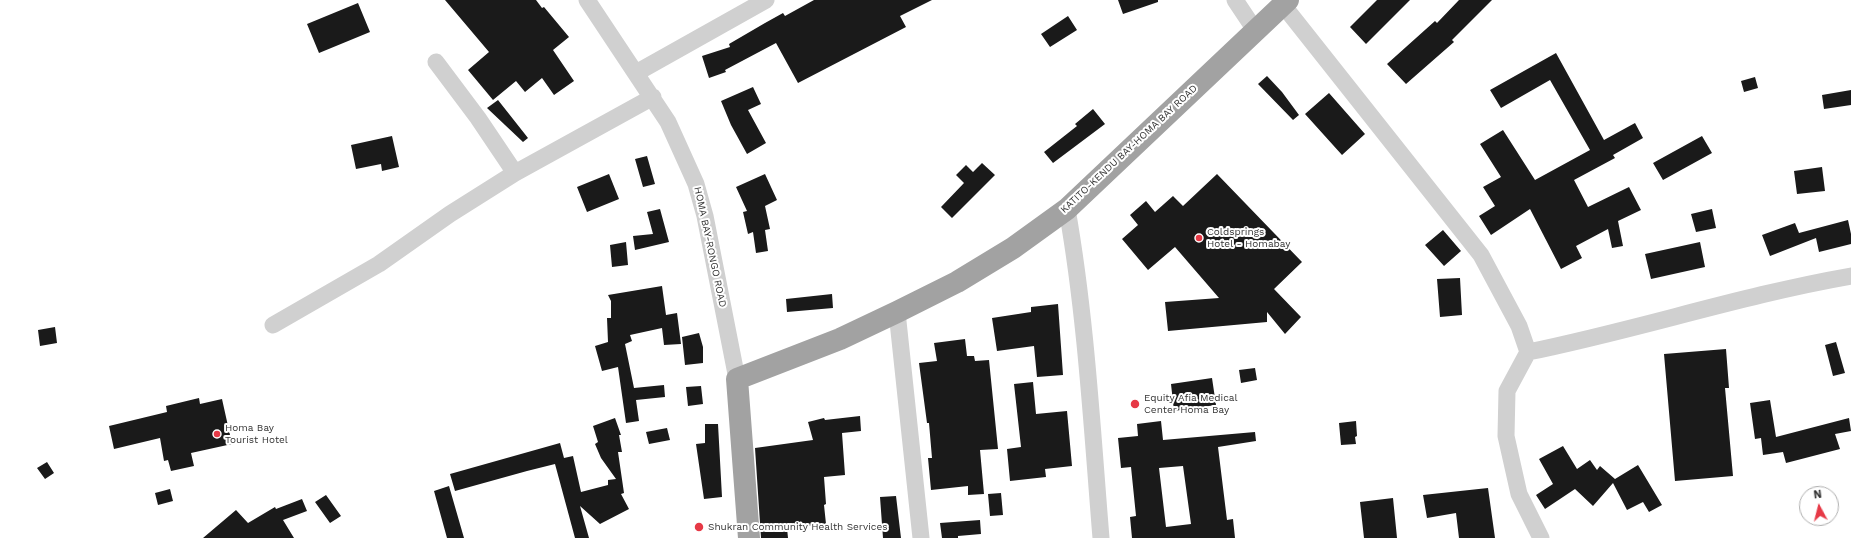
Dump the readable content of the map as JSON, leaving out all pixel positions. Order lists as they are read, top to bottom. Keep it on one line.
{"streets":{"highway":["KATITO-KENDU BAY-HOMA BAY ROAD"],"street":["HOMA BAY-RONGO ROAD"]},"crossings":[["KATITO-KENDU BAY-HOMA BAY ROAD","HOMA BAY-RONGO ROAD"]],"places":["Coldsprings Hotel - Homabay","Equity Afia Medical Center Homa Bay","Homa Bay Tourist Hotel","Shukran Community Health Services"],"north":"top"}
